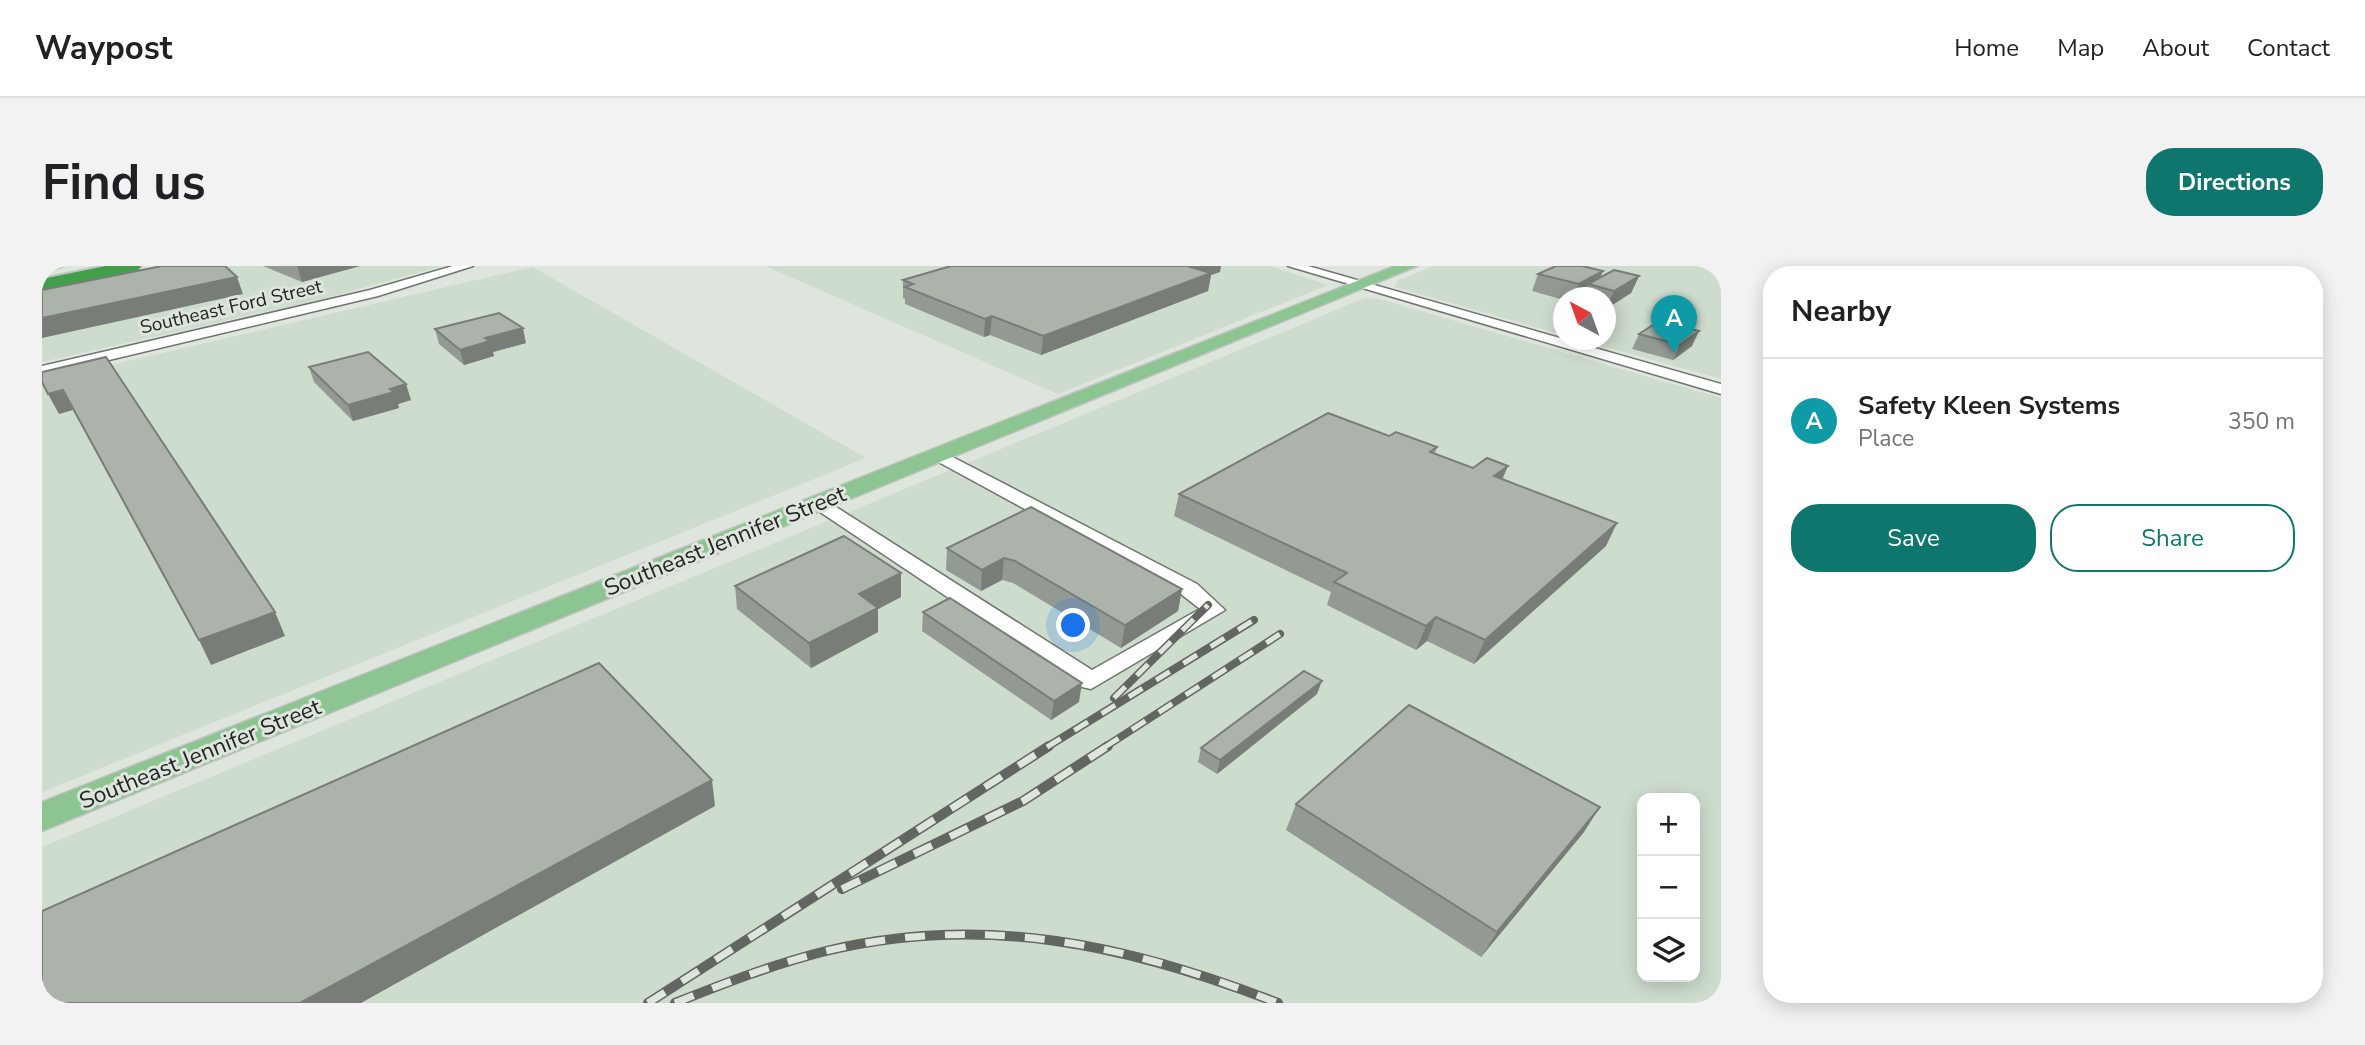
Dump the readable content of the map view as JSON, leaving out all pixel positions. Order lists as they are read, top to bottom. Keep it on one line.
{"streets":{"main road":["Southeast Jennifer Street"],"street":["Southeast Ford Street"]},"north":"top left","page":{"header":"Waypost","nav":["Home","Map","About","Contact"],"buttons":["Directions",["Save","Share"]],"title":"Find us","heading":"Nearby","pins":"A","list":[{"mark":"A","name":"Safety Kleen Systems","note":"Place","value":"350 m"}],"map_buttons":["+","−"]}}
